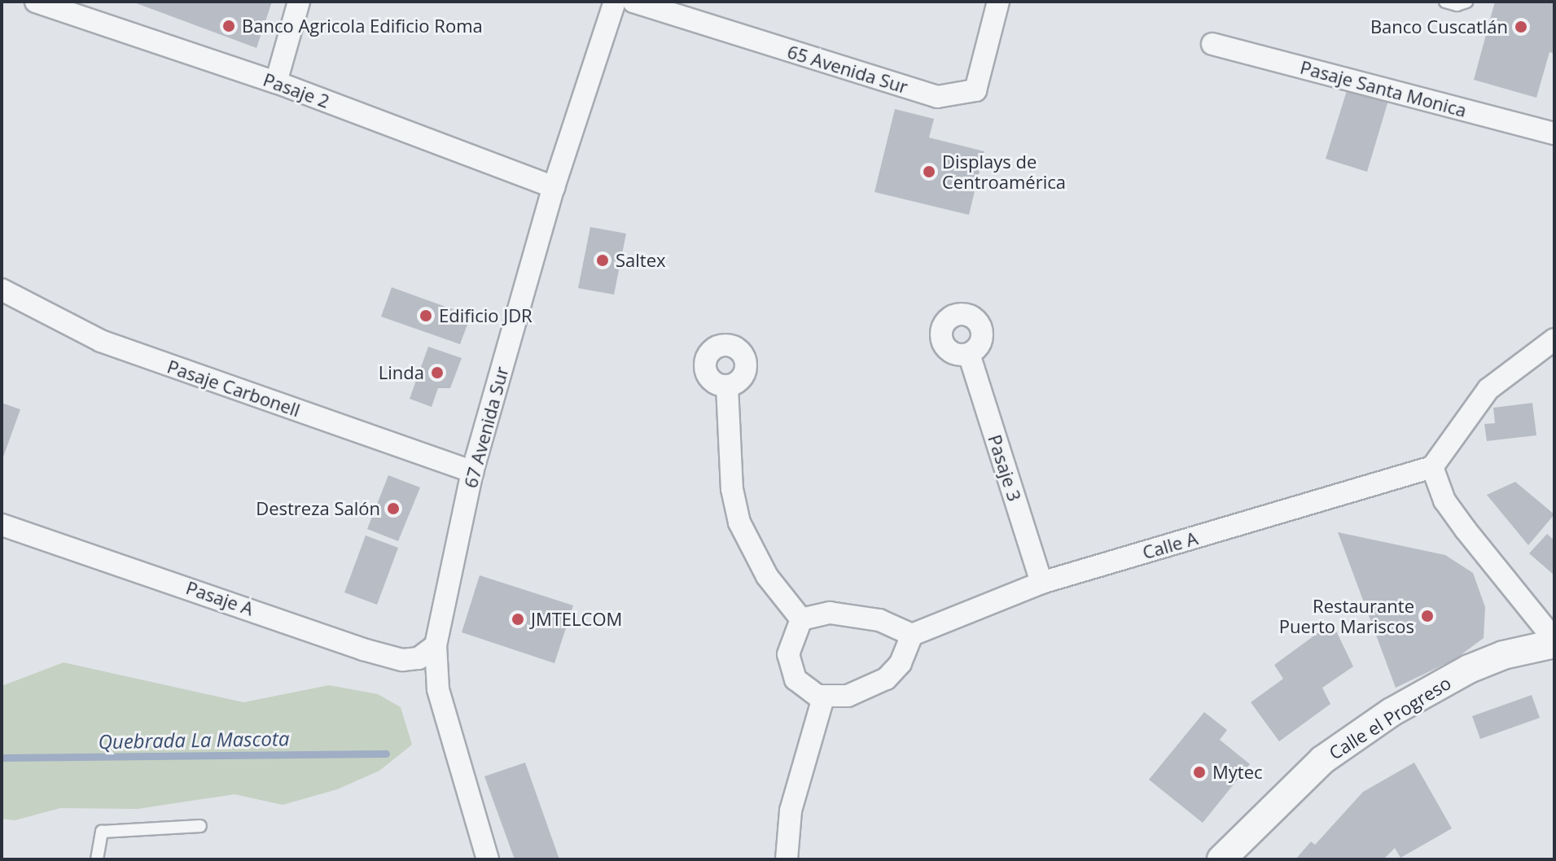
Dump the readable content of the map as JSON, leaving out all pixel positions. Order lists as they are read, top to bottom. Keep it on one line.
{"streets":{"street":["65 Avenida Sur","Pasaje Santa Monica","Pasaje 2","Pasaje Carbonell","67 Avenida Sur","Pasaje 3","Calle A","Pasaje A","Calle el Progreso"]},"crossings":[["Pasaje 2","67 Avenida Sur"],["Pasaje Carbonell","67 Avenida Sur"],["67 Avenida Sur","Pasaje A"],["Pasaje 3","Calle A"]],"water":["Quebrada La Mascota"],"places":["Banco Agricola Edificio Roma","Banco Cuscatlán","Displays de Centroamérica","Saltex","Edificio JDR","Linda","Destreza Salón","Restaurante Puerto Mariscos","JMTELCOM","Mytec"]}
